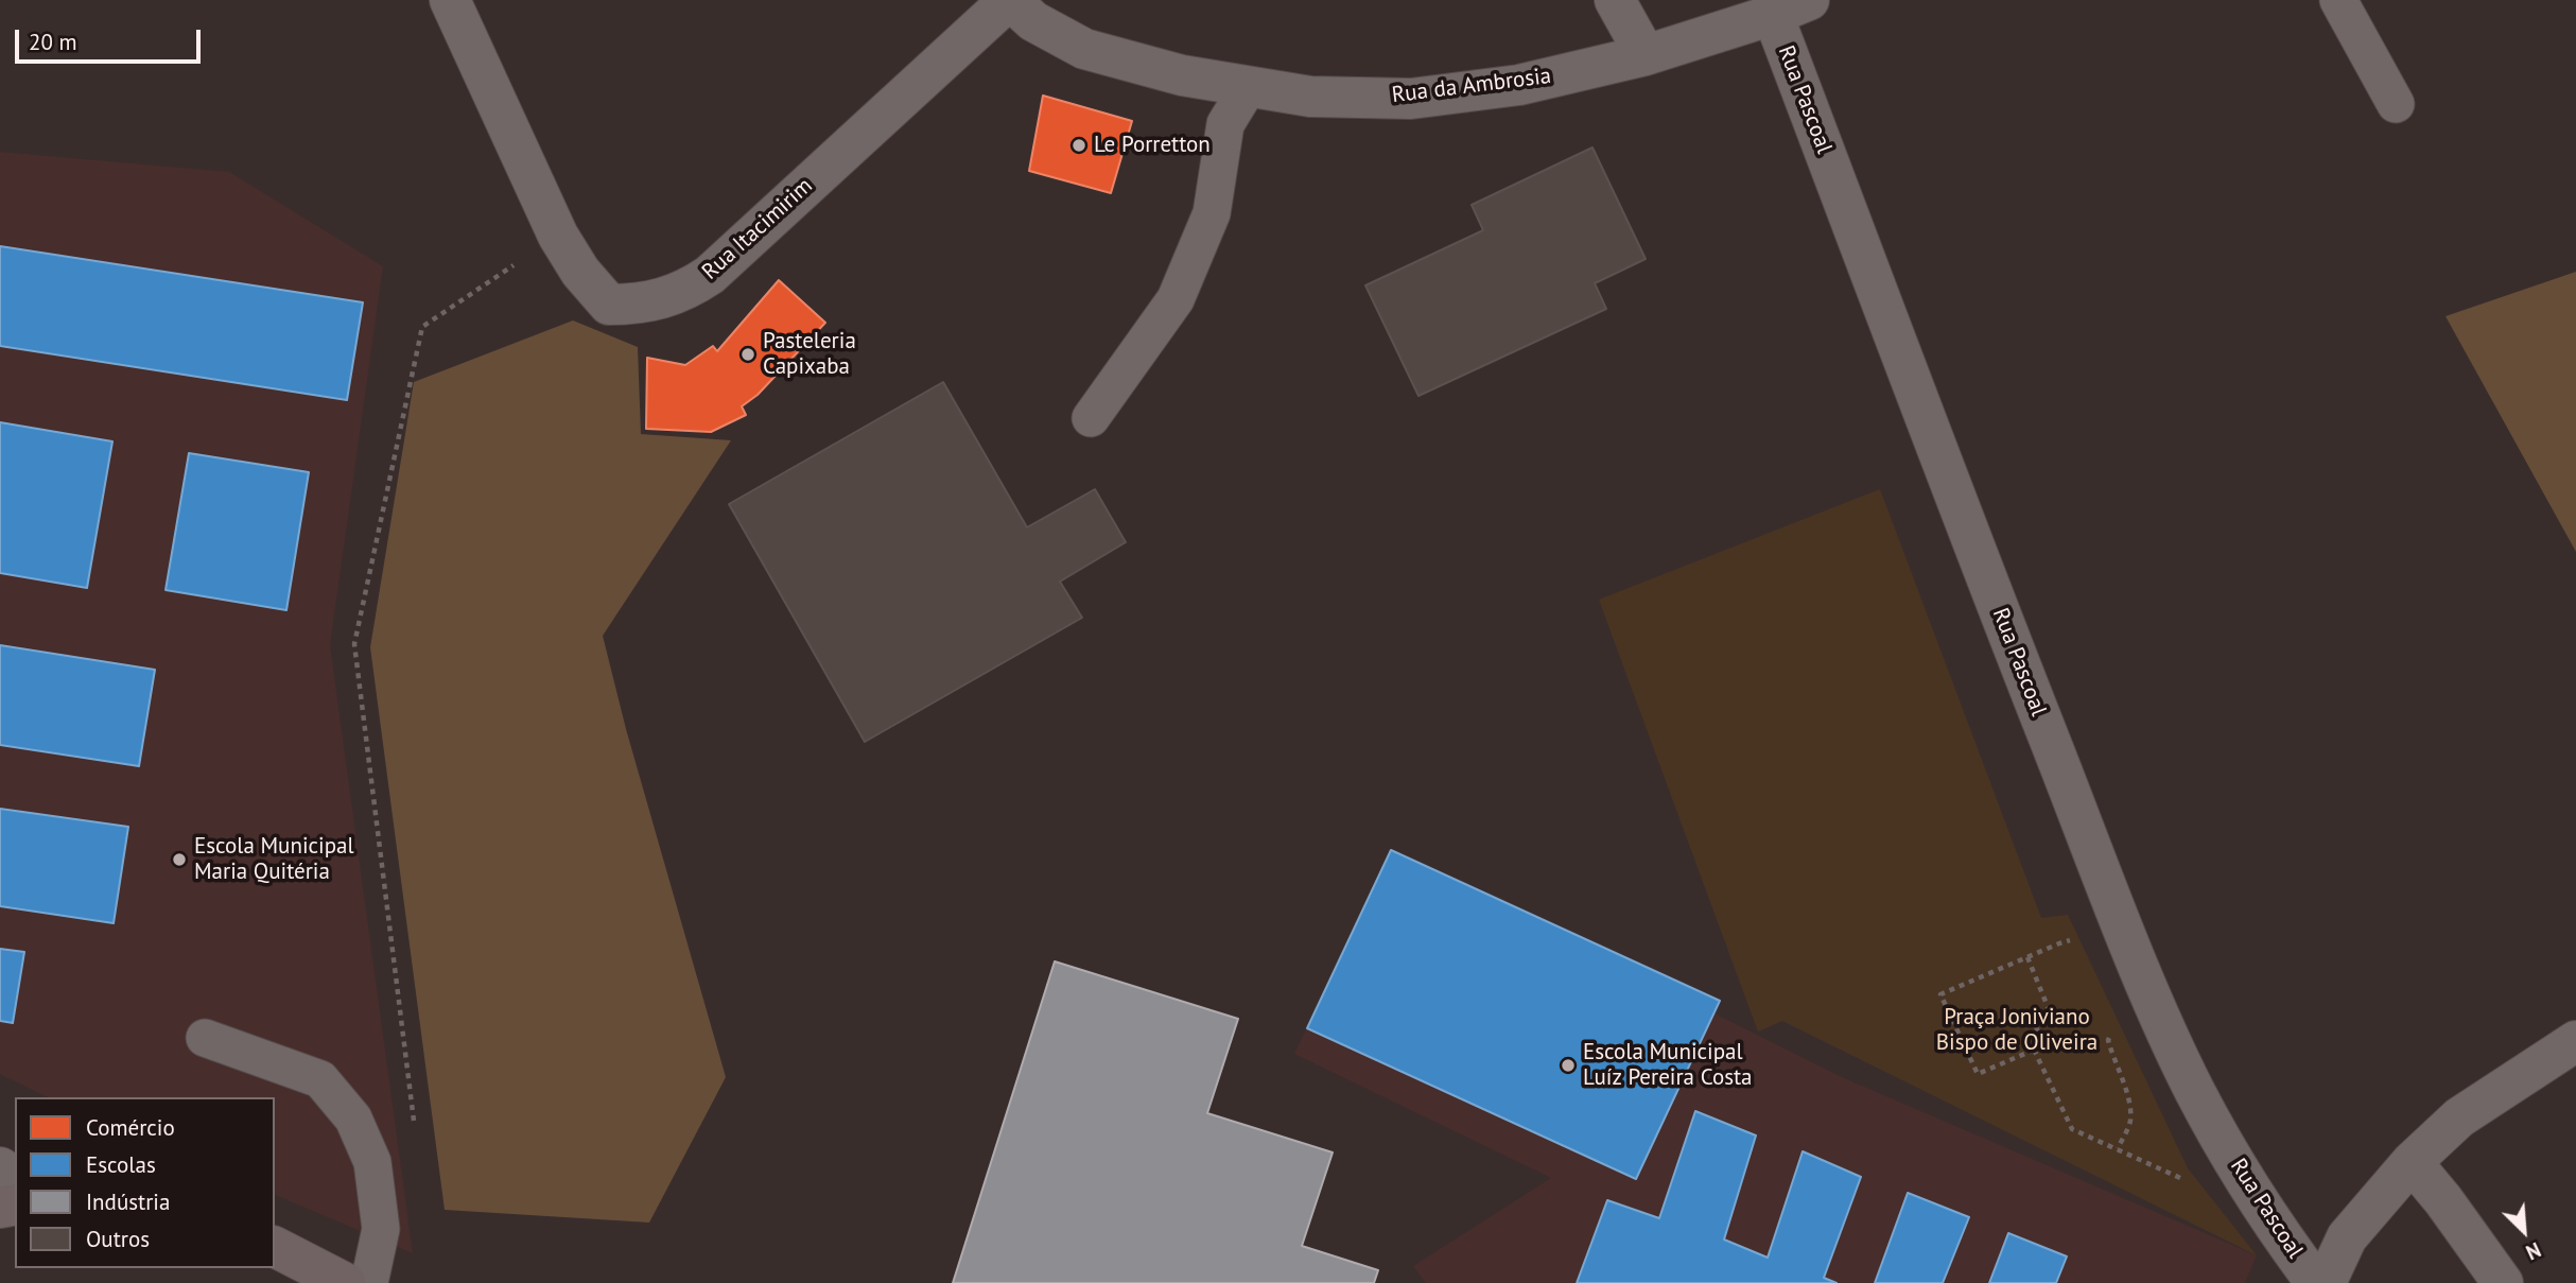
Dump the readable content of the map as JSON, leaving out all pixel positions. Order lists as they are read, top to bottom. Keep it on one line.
{"streets":{"street":["Rua da Ambrosia","Rua Pascoal","Rua Itacimirim"]},"crossings":[["Rua da Ambrosia","Rua Pascoal"],["Rua da Ambrosia","Rua Itacimirim"]],"parks":["Praça Joniviano Bispo de Oliveira"],"places":["Le Porretton","Pasteleria Capixaba","Escola Municipal Maria Quitéria","Escola Municipal Luíz Pereira Costa"],"legend":["Comércio","Escolas","Indústria","Outros"],"scale_bar":"20 m","north":"bottom right"}
